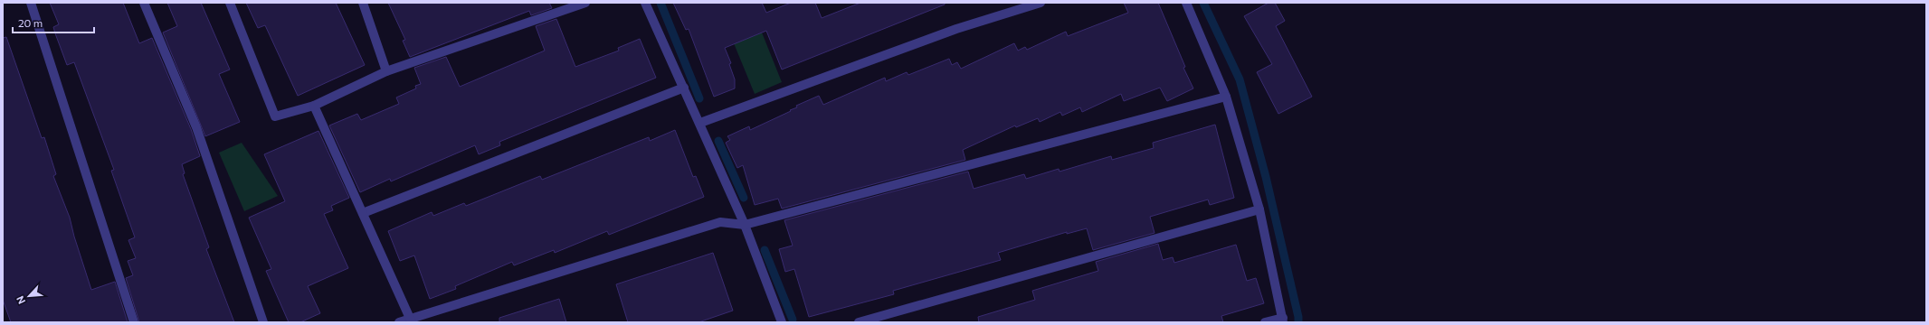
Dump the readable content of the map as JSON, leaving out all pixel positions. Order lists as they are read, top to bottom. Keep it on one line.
{"scale_bar":"20 m","north":"bottom left"}
